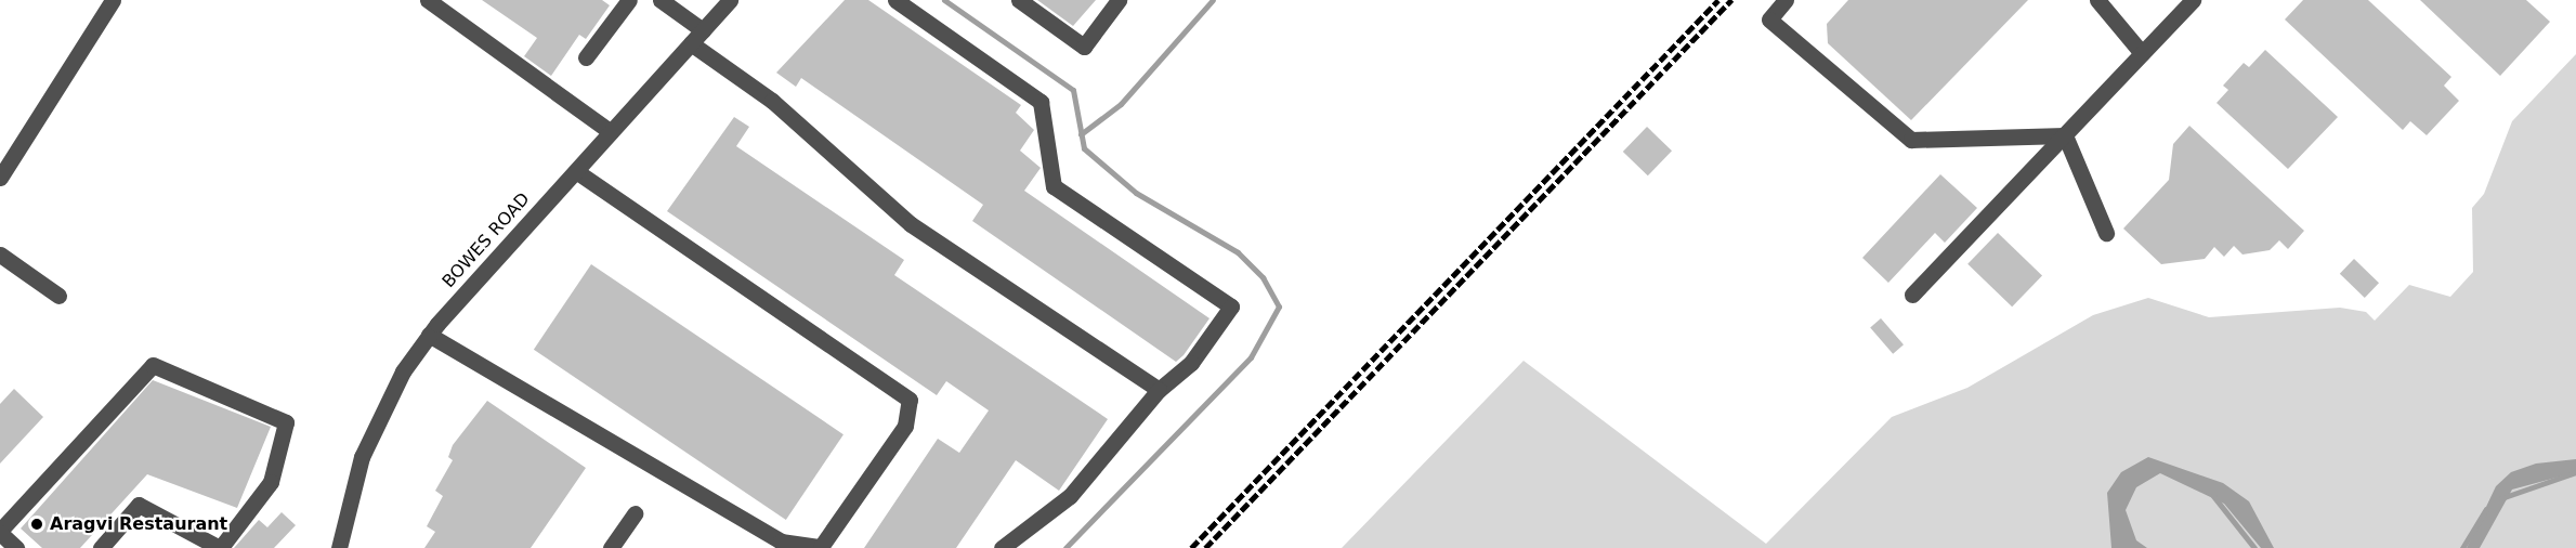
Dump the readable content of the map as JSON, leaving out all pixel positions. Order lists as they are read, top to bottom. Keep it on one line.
{"streets":{"street":["BOWES ROAD"]},"places":["Aragvi Restaurant"]}
